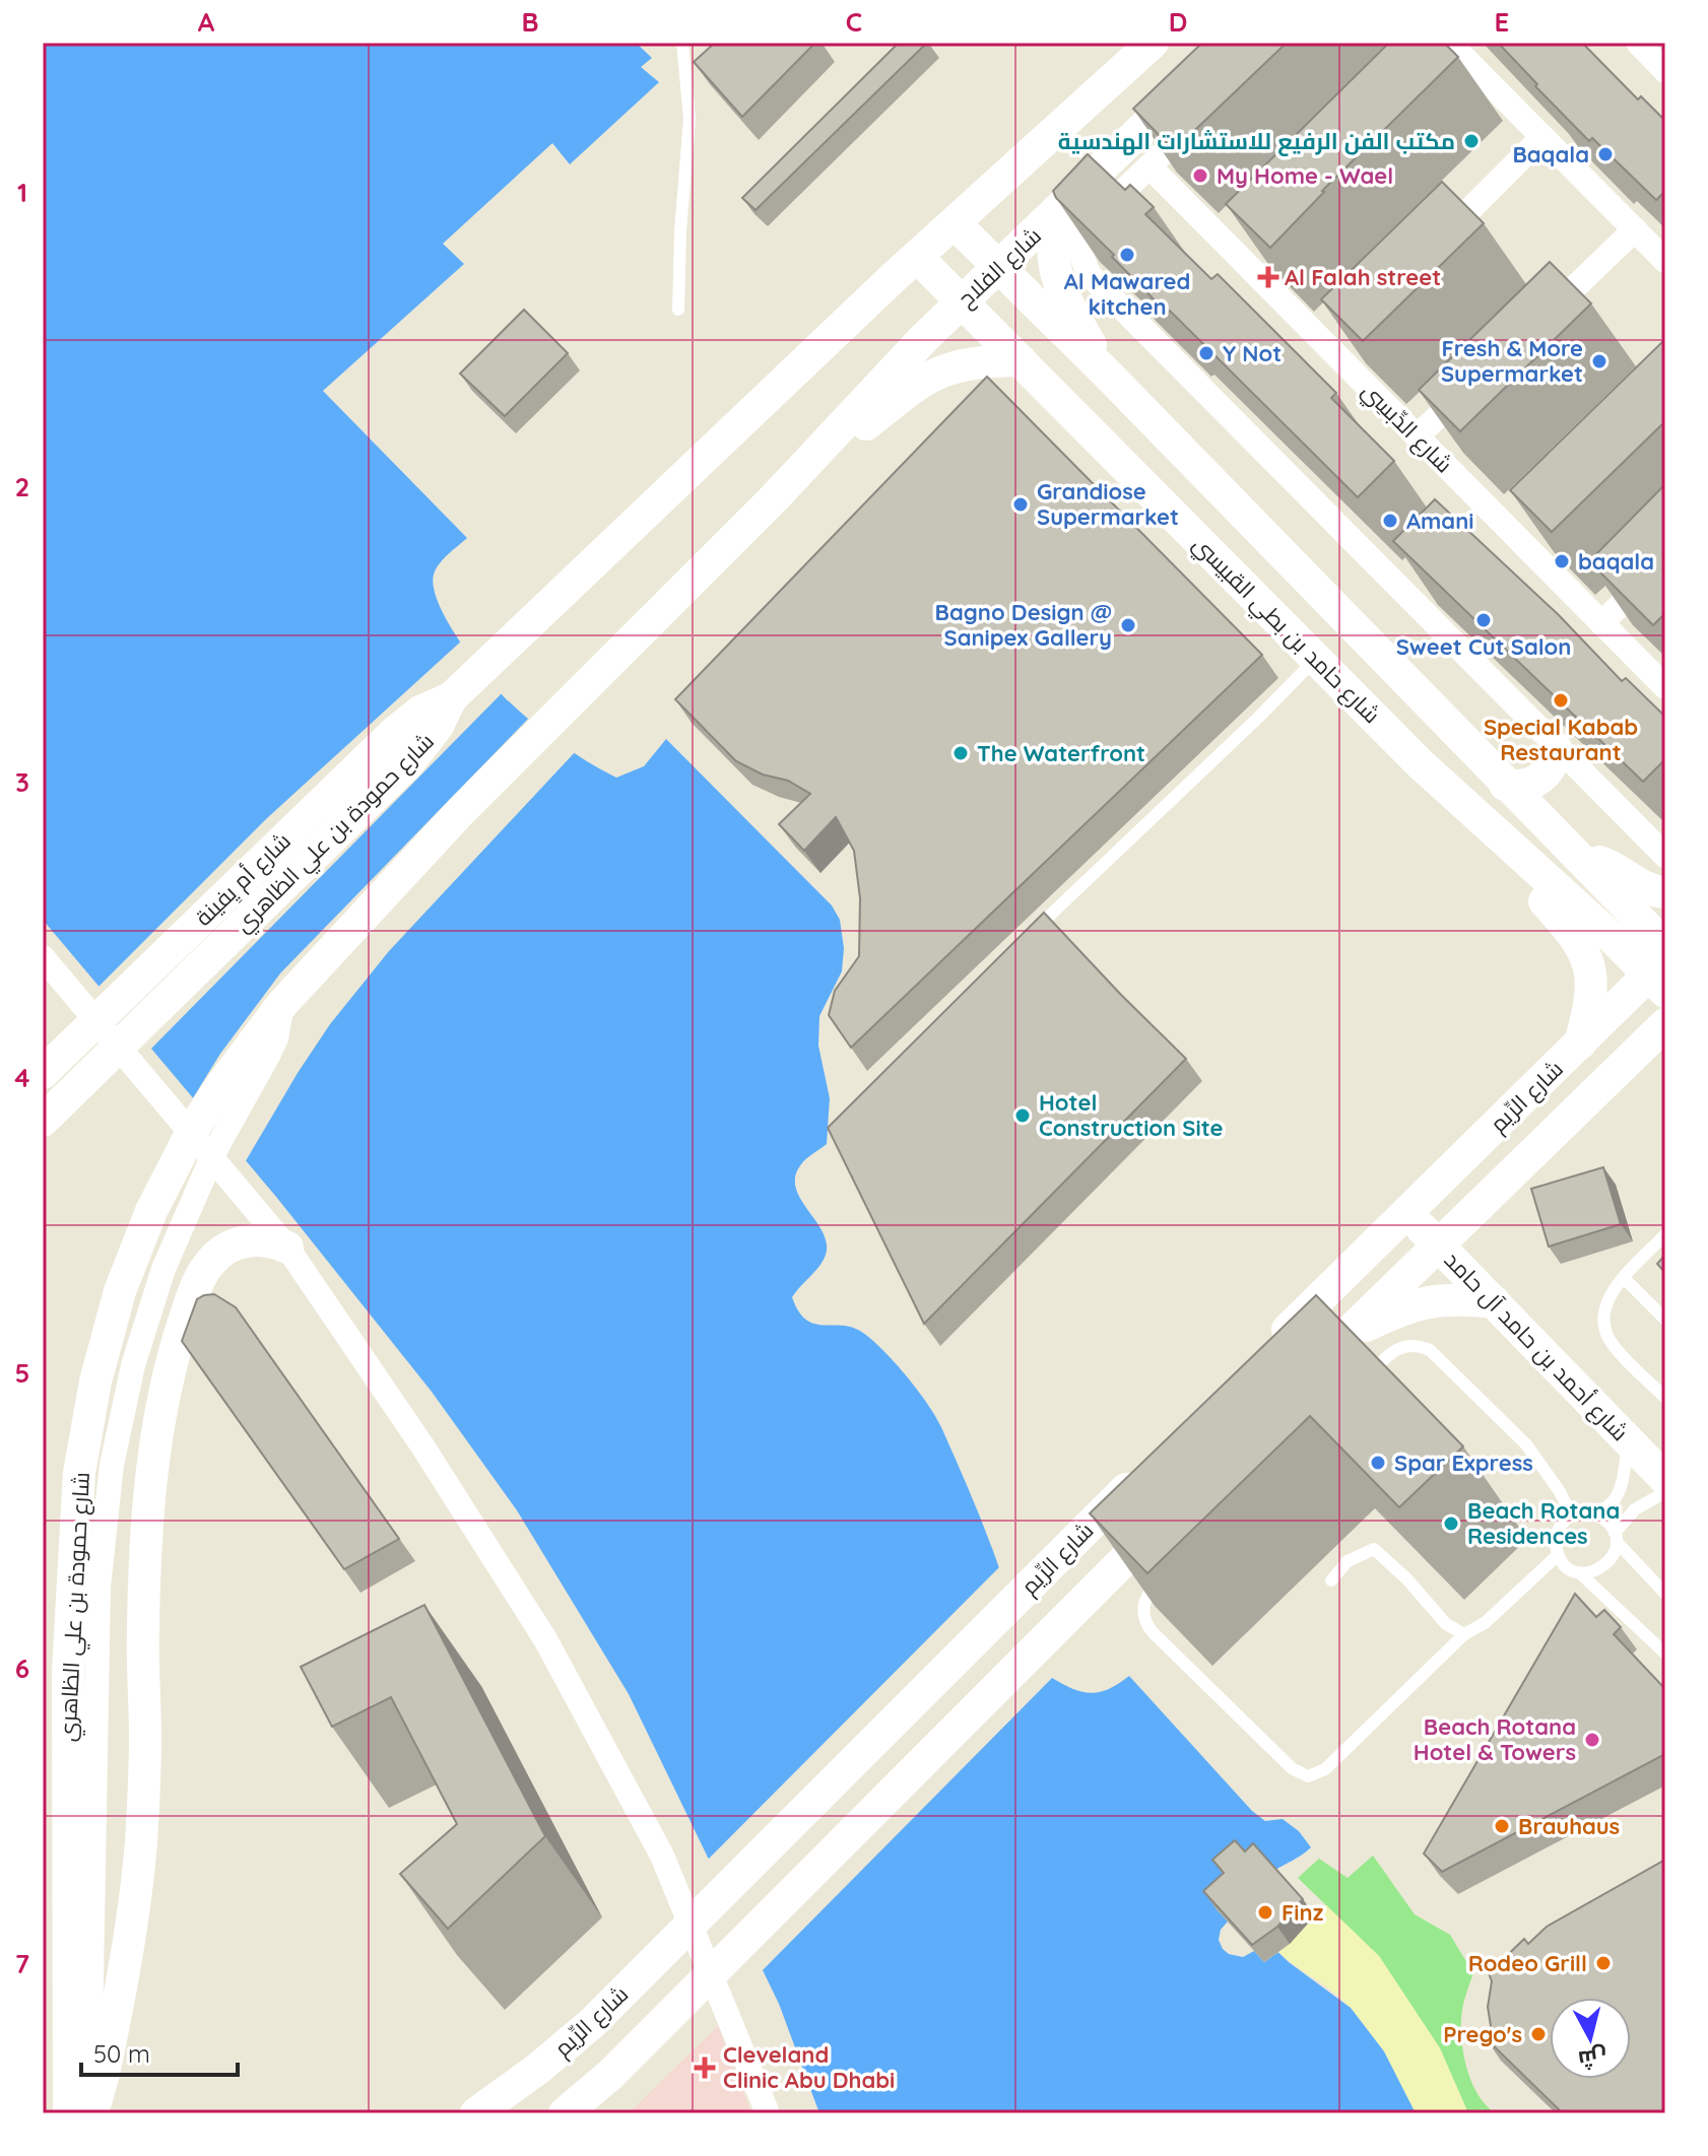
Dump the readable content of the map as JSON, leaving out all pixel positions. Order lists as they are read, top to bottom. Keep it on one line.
{"streets":{"main road":["شارع الفلاح","شارع حامد بن بطي القبيسي","شارع حمودة بن علي الظاهري","شارع أم يِفينة","شارع الرِّيم","شارع أحمد بن حامد آل حامد"],"street":["شارع الدِّبسِي"]},"crossings":[["شارع الفلاح","شارع حامد بن بطي القبيسي"],["شارع الفلاح","شارع حمودة بن علي الظاهري"],["شارع حامد بن بطي القبيسي","شارع حمودة بن علي الظاهري"],["شارع حامد بن بطي القبيسي","شارع الرِّيم"],["شارع حمودة بن علي الظاهري","شارع أم يِفينة"],["شارع الرِّيم","شارع أحمد بن حامد آل حامد"]],"places":{"other":["مكتب الفن الرفيع للاستشارات الهندسية","Baqala","My Home - Wael","Al Mawared kitchen","Y Not","Fresh & More Supermarket","Grandiose Supermarket","Amani","baqala","Sweet Cut Salon","Bagno Design @ Sanipex Gallery","Special Kabab Restaurant","The Waterfront","Hotel Construction Site","Spar Express","Beach Rotana Residences","Beach Rotana Hotel & Towers","Brauhaus","Finz","Rodeo Grill","Prego's"],"health":["Al Falah street","Cleveland Clinic Abu Dhabi"]},"scale_bar":"50 m","north":"bottom","grid":{"columns":["A","B","C","D","E"],"rows":["1","2","3","4","5","6","7"]}}
